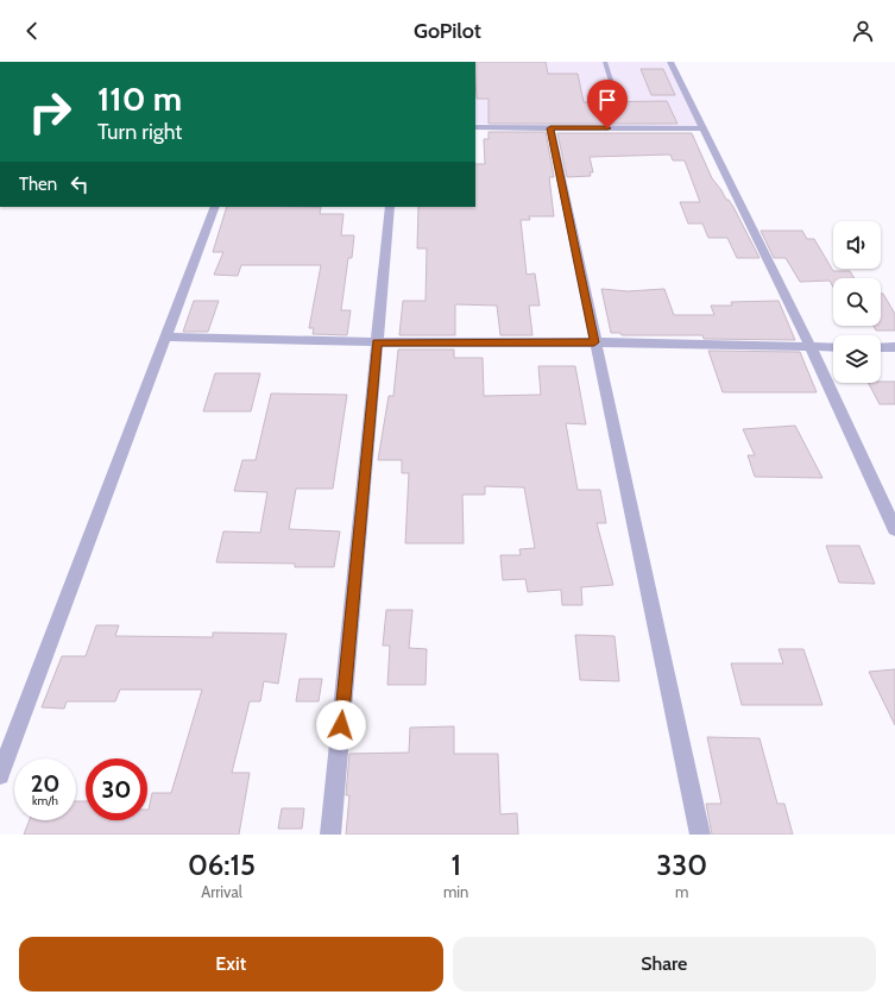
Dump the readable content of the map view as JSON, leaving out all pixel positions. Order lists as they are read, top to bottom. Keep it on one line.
{"page":{"header":"GoPilot","turn":["110 m","Turn right"],"then":"Then","speed":"20 km/h","limit":"30","eta":["06:15","Arrival","1","min","330","m"],"buttons":["Exit","Share"]}}
